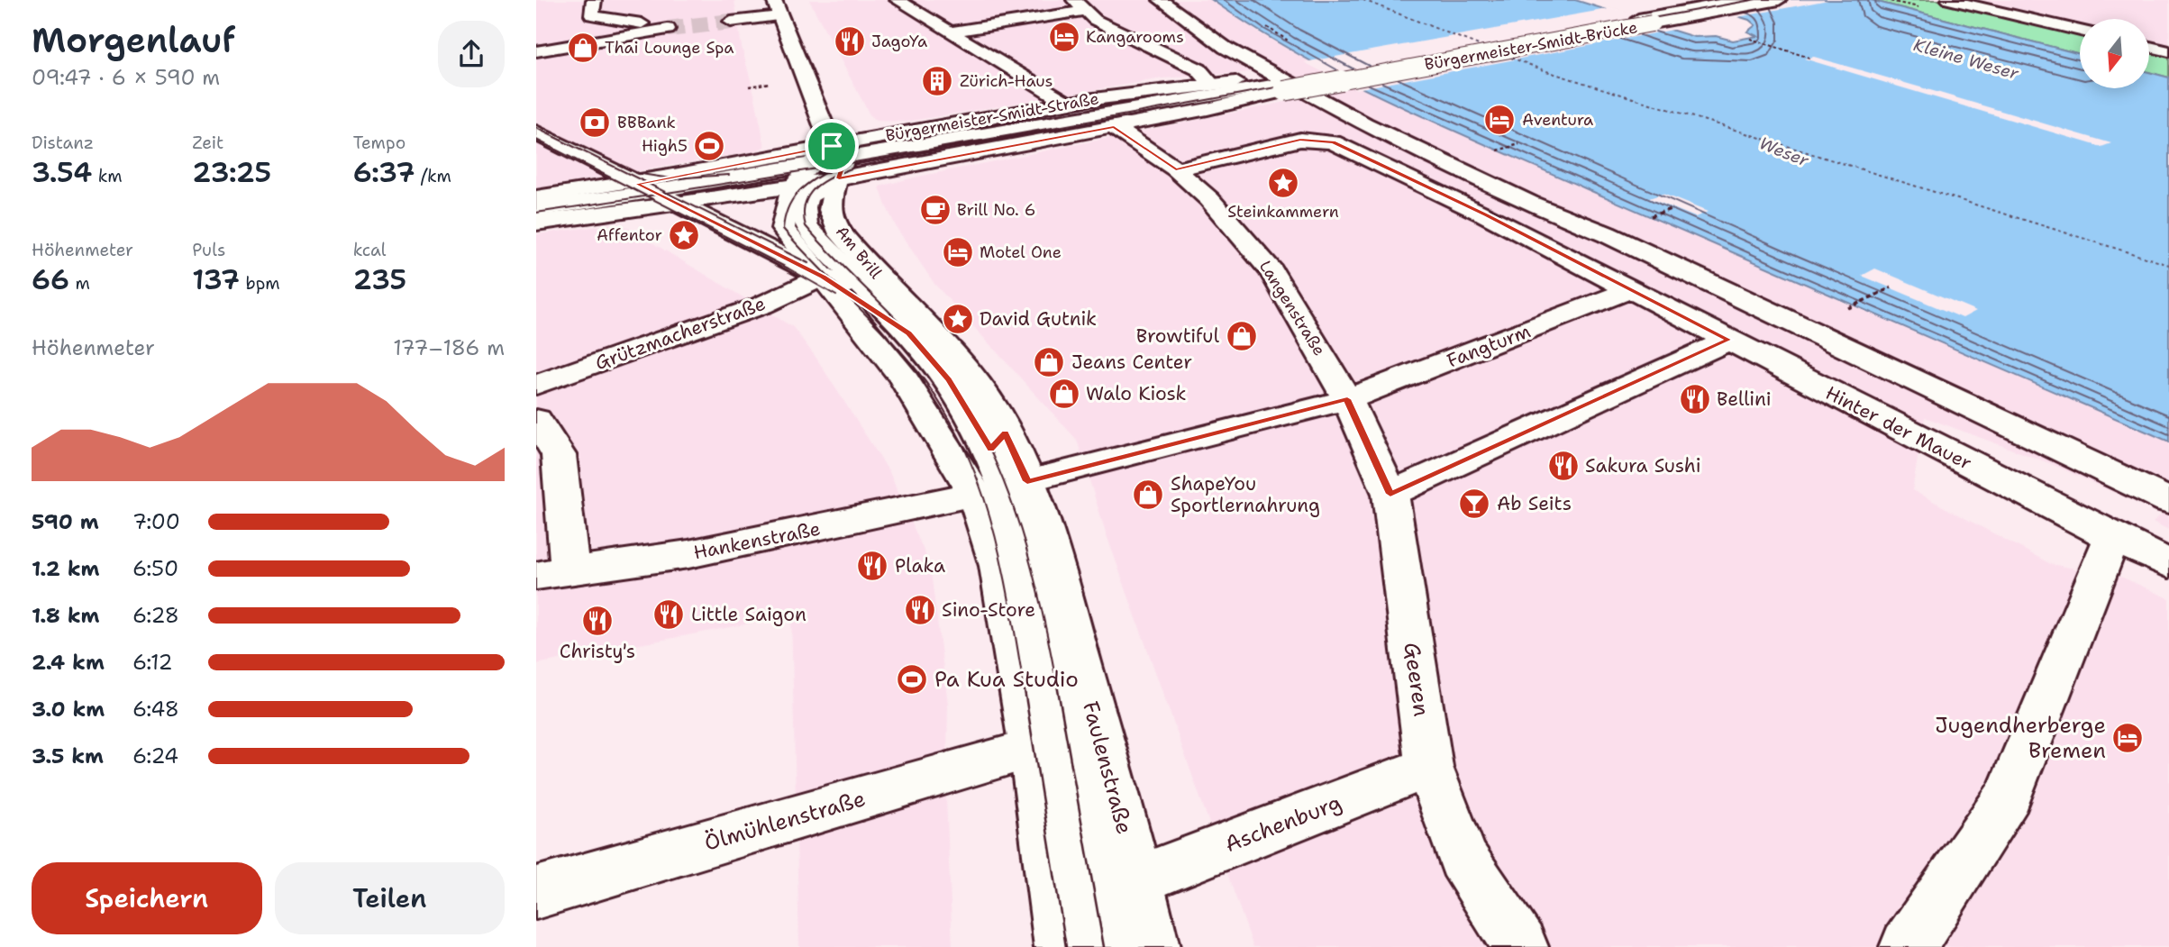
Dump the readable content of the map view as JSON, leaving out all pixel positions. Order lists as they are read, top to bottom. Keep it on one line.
{"streets":{"street":["Bürgermeister-Smidt-Brücke","Bürgermeister-Smidt-Straße","Am Brill","Langenstraße","Grützmacherstraße","Fangturm","Hinter der Mauer","Hankenstraße","Geeren","Faulenstraße","Ölmühlenstraße","Aschenburg"]},"crossings":[["Bürgermeister-Smidt-Brücke","Bürgermeister-Smidt-Straße"],["Bürgermeister-Smidt-Straße","Am Brill"],["Bürgermeister-Smidt-Straße","Langenstraße"],["Am Brill","Fangturm"],["Am Brill","Faulenstraße"],["Langenstraße","Fangturm"],["Langenstraße","Hinter der Mauer"],["Langenstraße","Geeren"],["Fangturm","Hinter der Mauer"],["Fangturm","Geeren"],["Fangturm","Faulenstraße"],["Geeren","Aschenburg"],["Faulenstraße","Aschenburg"]],"water":["Kleine Weser","Weser"],"places":{"hotel":["Kangarooms","Aventura","Motel One","Jugendherberge Bremen"],"restaurant":["JagoYa","Bellini","Sakura Sushi","Plaka","Sino-Store","Little Saigon","Christy's"],"shop":["Thai Lounge Spa","Browtiful","Jeans Center","Walo Kiosk","ShapeYou Sportlernahrung"],"building":["Zürich-Haus"],"bank":["BBBank"],"sports":["High5","Pa Kua Studio"],"place":["Steinkammern","Affentor","David Gutnik"],"cafe":["Brill No. 6"],"bar":["Ab Seits"]},"north":"bottom","page":{"heading":["Morgenlauf","09:47 · 6 × 590 m"],"stats":[["Distanz","3.54 km"],["Zeit","23:25"],["Tempo","6:37 /km"],["Höhenmeter","66 m"],["Puls","137 bpm"],["kcal","235"]],"chart":["Höhenmeter","177–186 m"],"list":[{"name":"590 m","note":"7:00"},{"name":"1.2 km","note":"6:50"},{"name":"1.8 km","note":"6:28"},{"name":"2.4 km","note":"6:12"},{"name":"3.0 km","note":"6:48"},{"name":"3.5 km","note":"6:24"}],"buttons":["Speichern","Teilen"]}}
